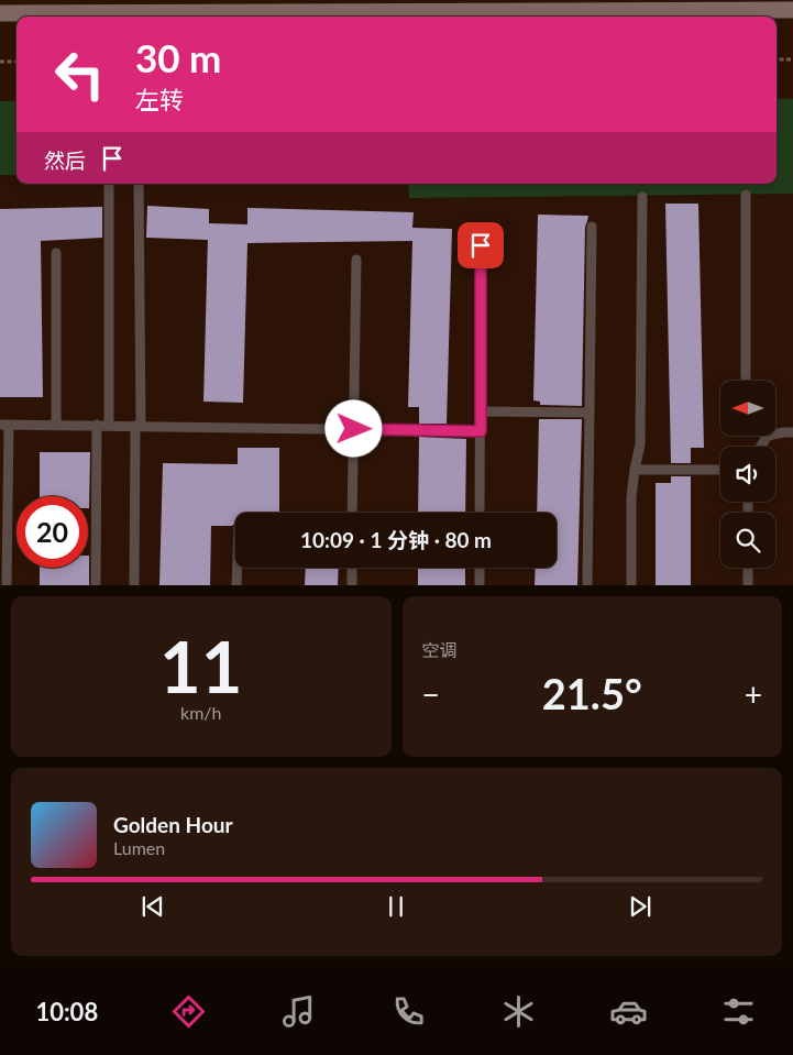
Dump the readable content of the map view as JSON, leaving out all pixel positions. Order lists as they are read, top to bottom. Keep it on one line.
{"north":"left","page":{"turn":["30 m","左转"],"then":"然后","limit":"20","trip":"10:09 · 1 分钟 · 80 m","tile":[["11","km/h"],"空调"],"heat":["−","21.5°","+"],"song":["Golden Hour","Lumen"],"tabs":"10:08"}}
